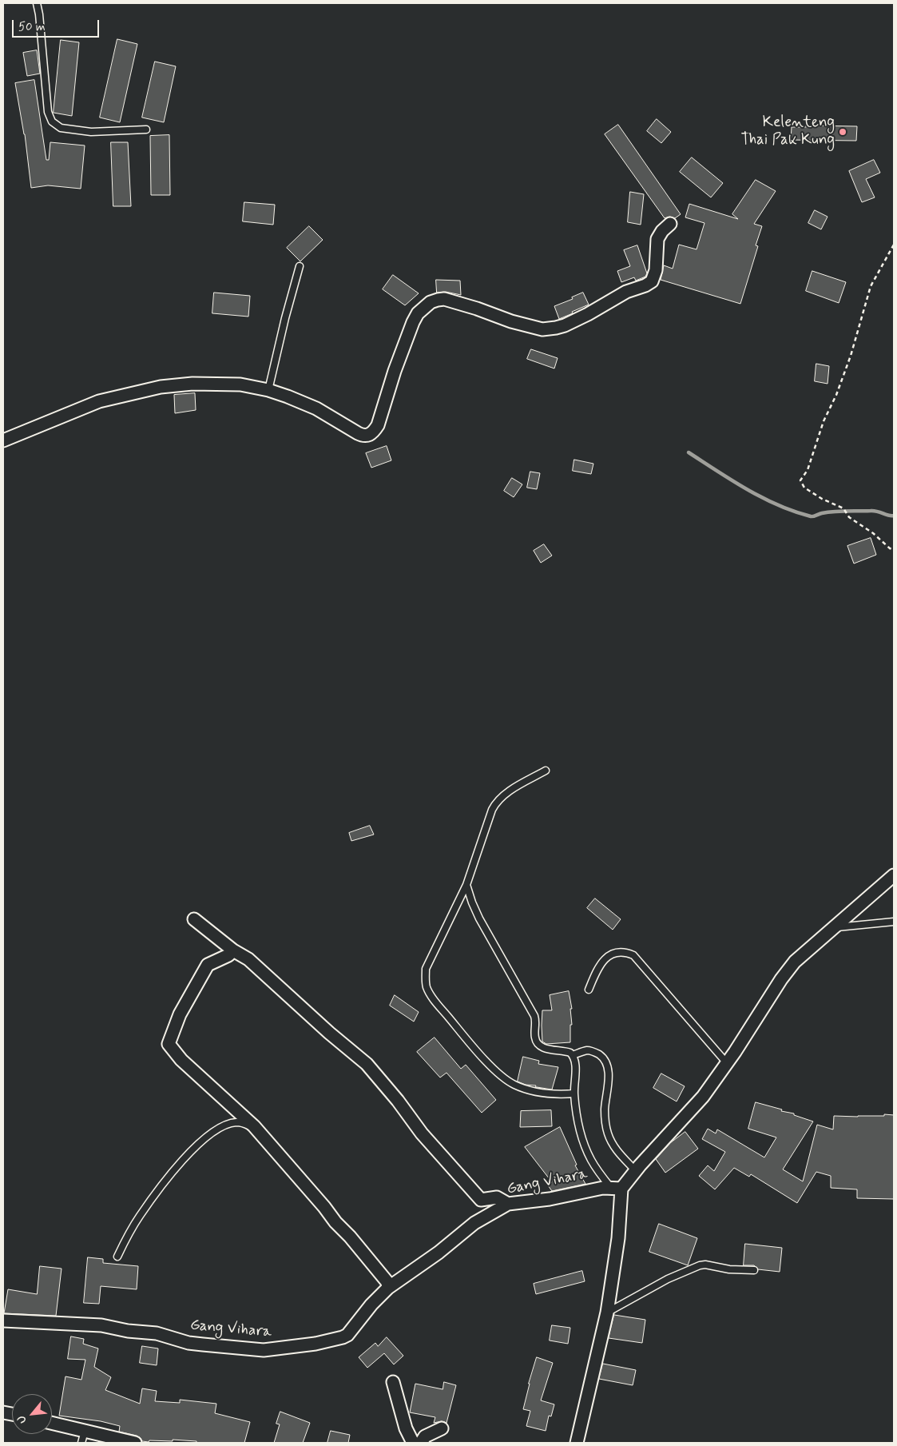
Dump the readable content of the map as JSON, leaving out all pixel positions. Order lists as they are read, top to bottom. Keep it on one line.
{"streets":{"street":["Gang Vihara"]},"places":["Kelenteng Thai Pak Kung"],"scale_bar":"50 m","north":"bottom left"}
